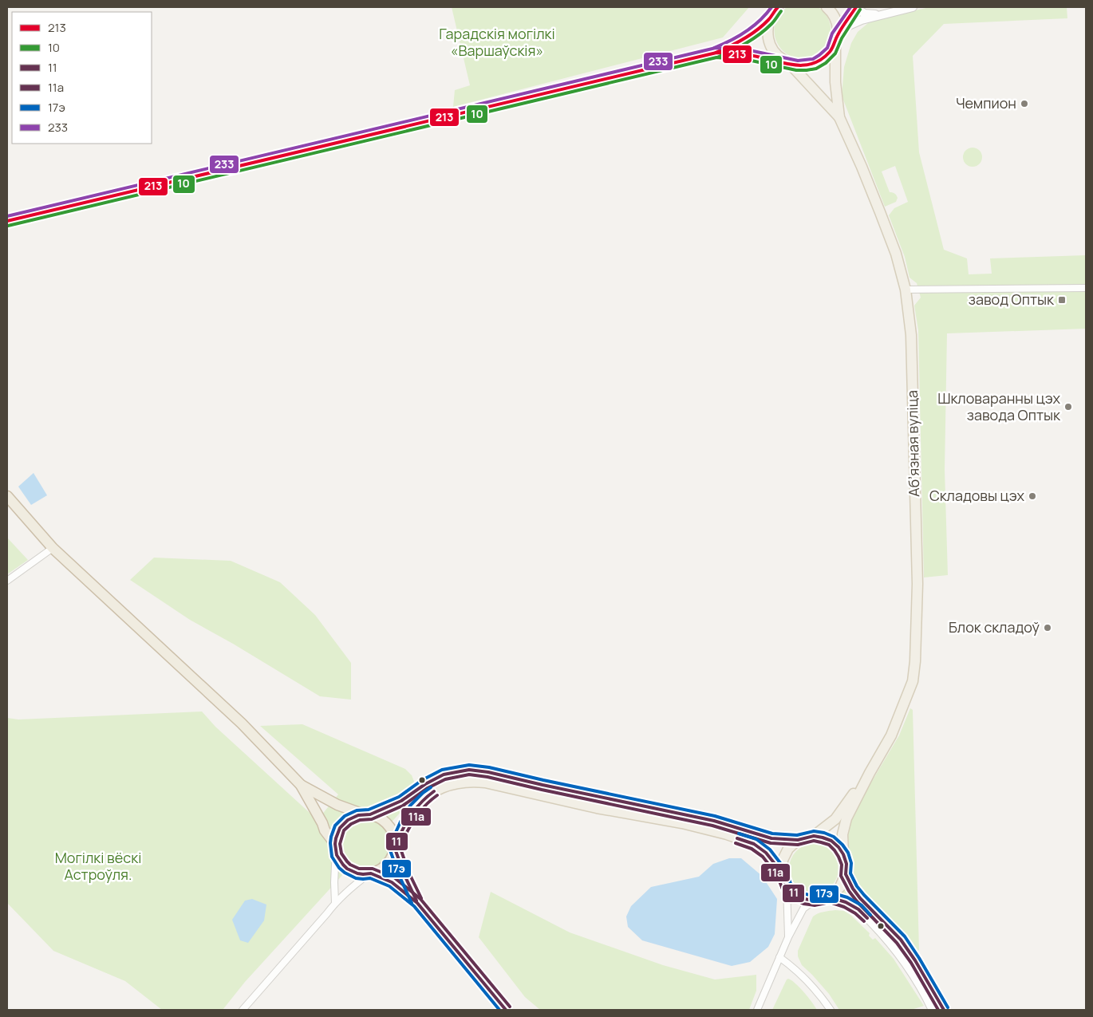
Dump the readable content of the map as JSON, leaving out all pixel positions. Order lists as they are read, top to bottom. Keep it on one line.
{"streets":{"main road":["Абʼязная вуліца"]},"parks":["Гарадскія могілкі «Варшаўскія»","Могілкі вёскі Астроўля."],"places":{"other":["Чемпион","Шкловаранны цэх завода Оптык","Складовы цэх","Блок складоў"],"transit":["завод Оптык"]},"lines":["transit line 213","transit line 233","transit line 10","transit line 17э","transit line 11","transit line 11а"],"legend":["213","10","11","11а","17э","233"]}
